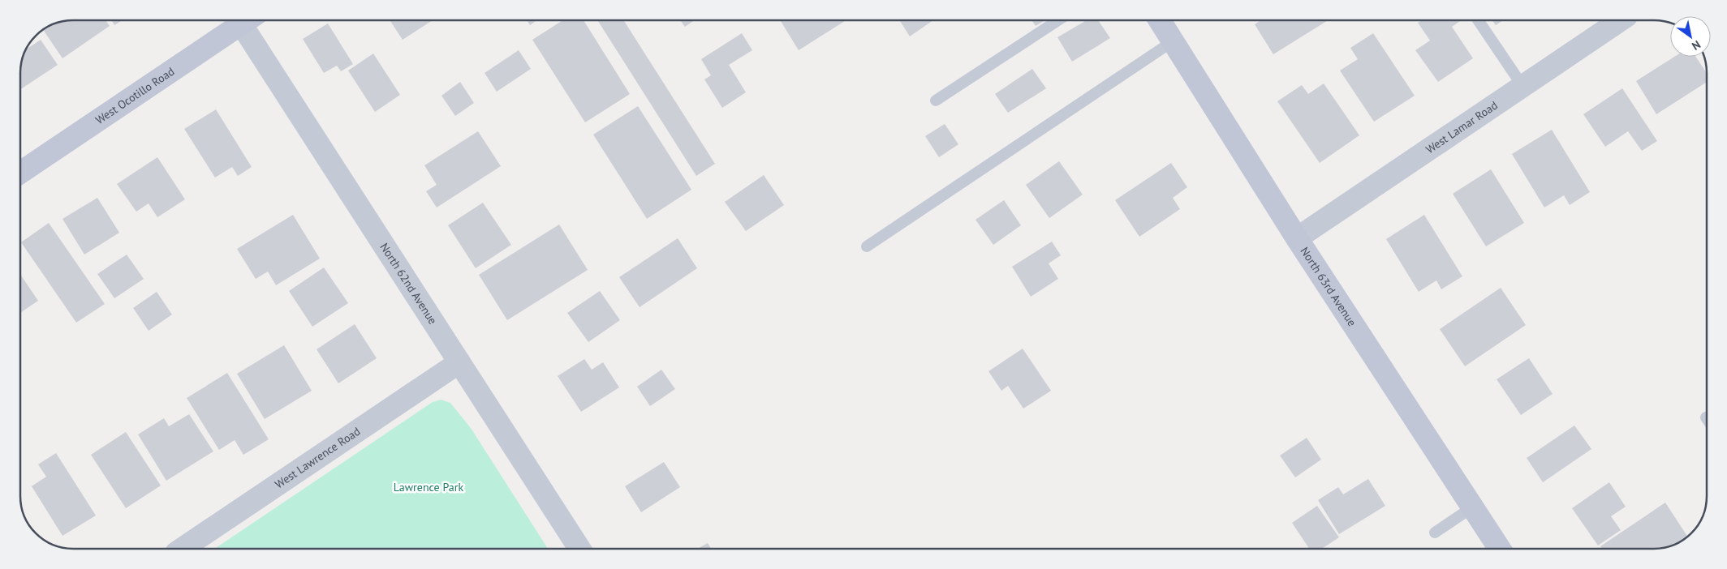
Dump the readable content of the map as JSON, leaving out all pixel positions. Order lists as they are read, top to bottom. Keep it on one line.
{"streets":{"street":["West Ocotillo Road","West Lamar Road","North 62nd Avenue","North 63rd Avenue","West Lawrence Road"]},"crossings":[["West Lamar Road","North 63rd Avenue"],["North 62nd Avenue","West Lawrence Road"]],"parks":["Lawrence Park"],"north":"bottom right"}
